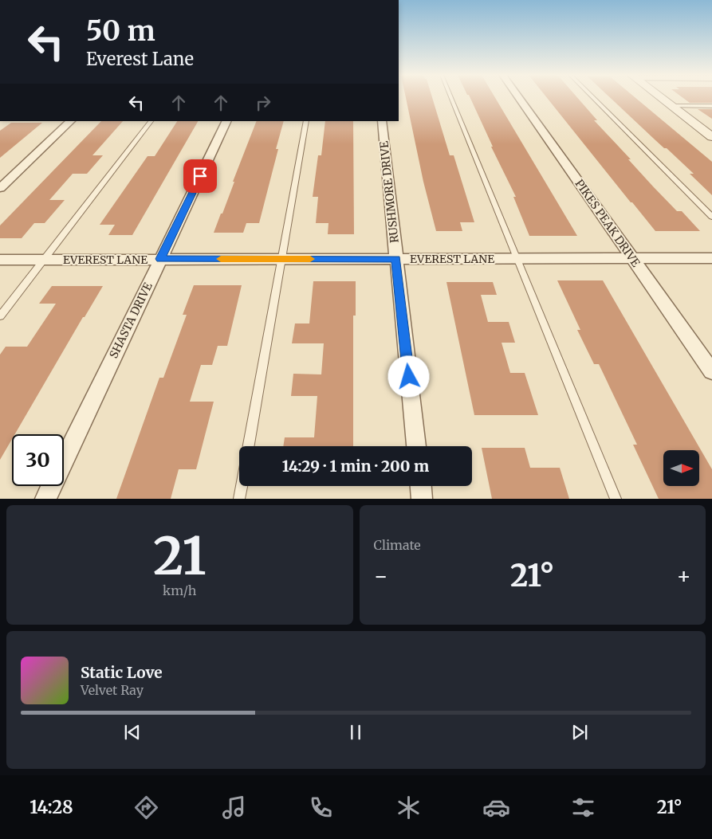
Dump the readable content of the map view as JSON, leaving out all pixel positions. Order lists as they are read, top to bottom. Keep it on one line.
{"streets":{"street":["RUSHMORE DRIVE","PIKES PEAK DRIVE","EVEREST LANE","SHASTA DRIVE"]},"crossings":[["RUSHMORE DRIVE","EVEREST LANE"],["PIKES PEAK DRIVE","EVEREST LANE"],["EVEREST LANE","SHASTA DRIVE"]],"north":"right","page":{"turn":["50 m","Everest Lane"],"limit":"30","trip":"14:29 · 1 min · 200 m","tile":[["21","km/h"],"Climate"],"heat":["−","21°","+"],"song":["Static Love","Velvet Ray"],"tabs":["14:28","21°"]}}
